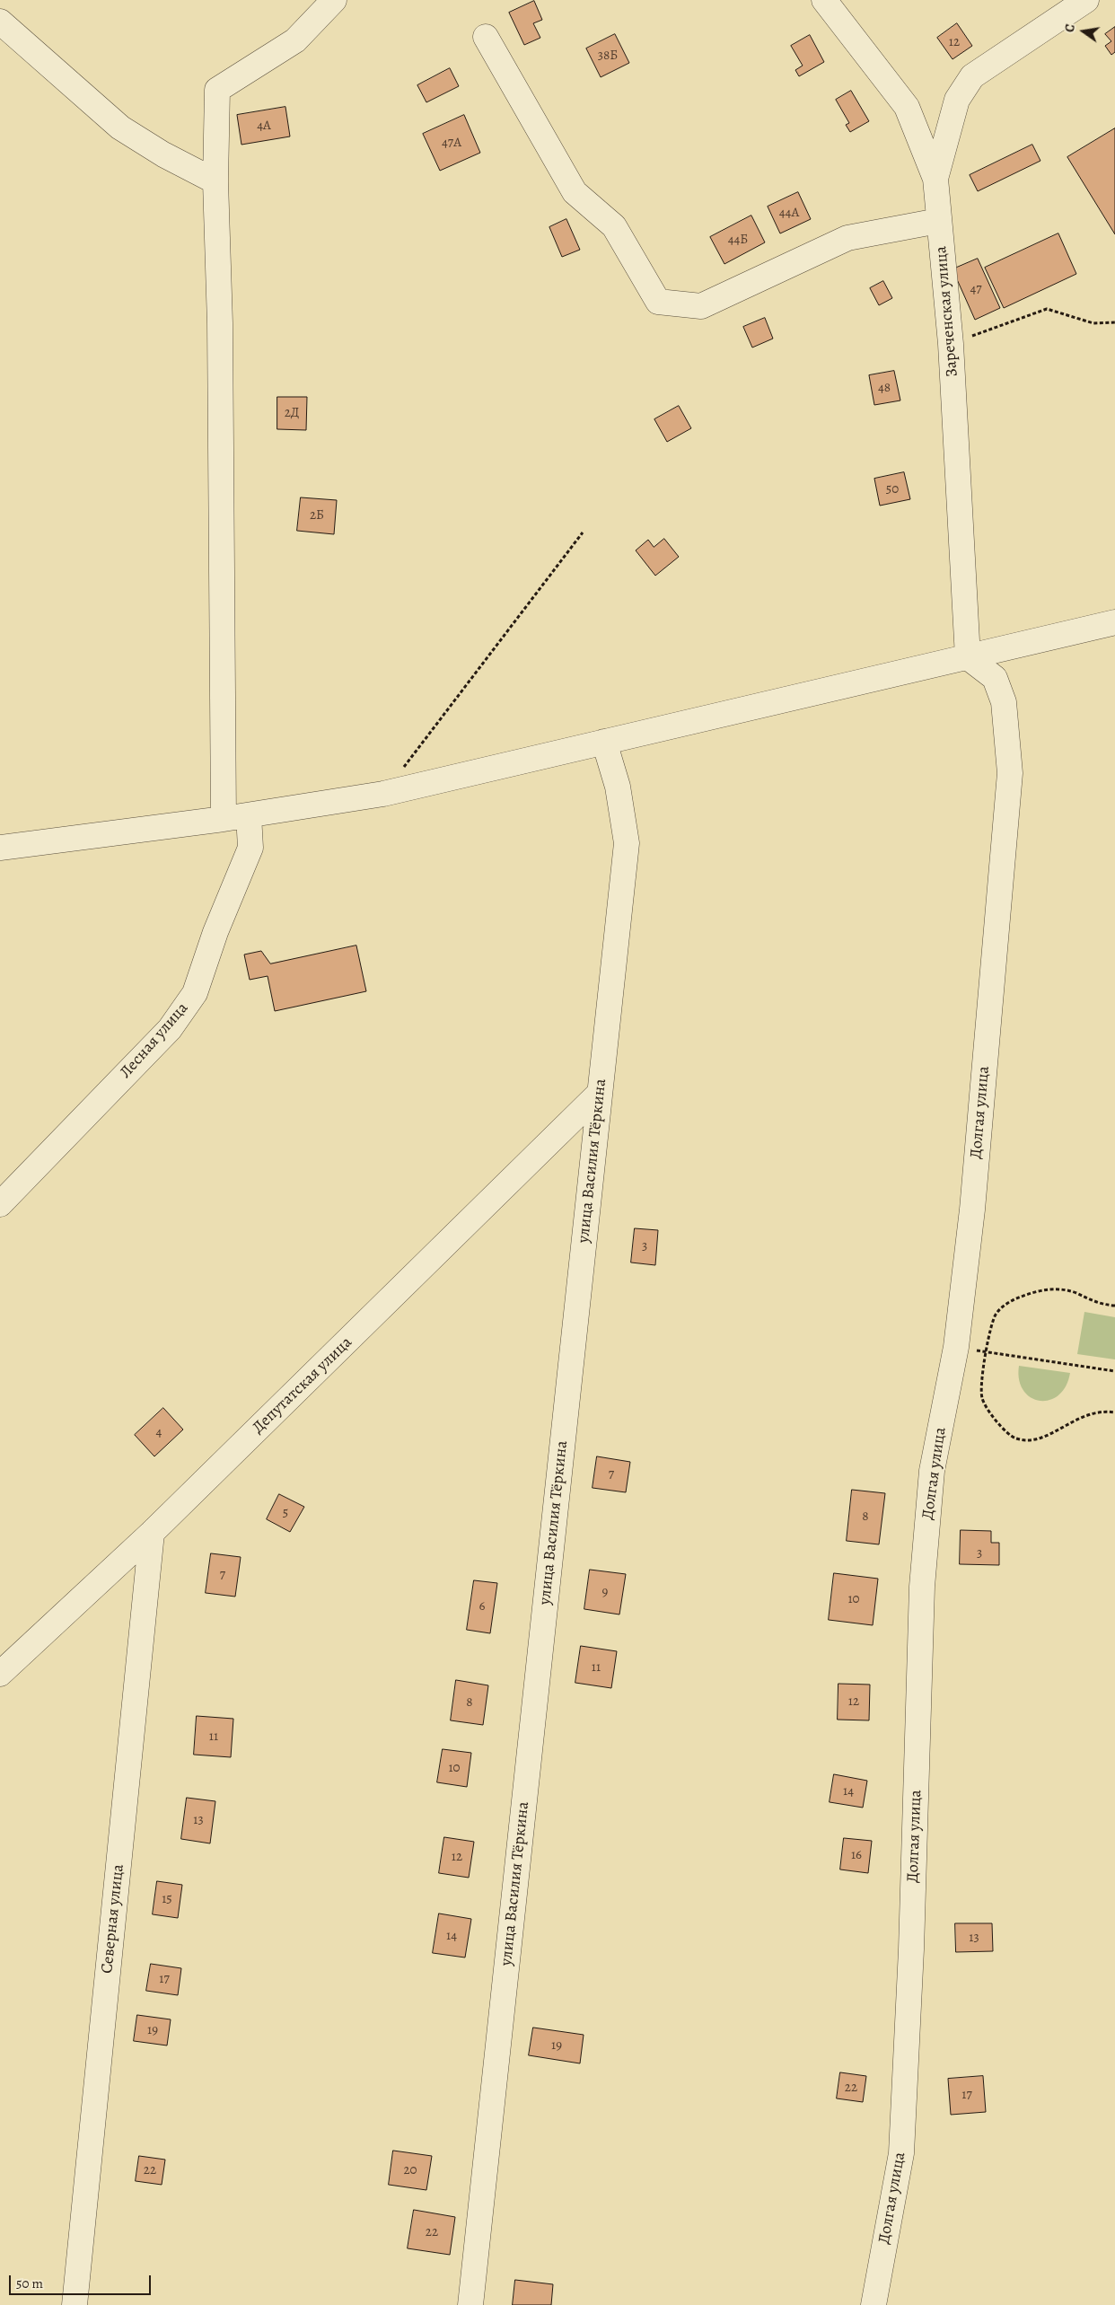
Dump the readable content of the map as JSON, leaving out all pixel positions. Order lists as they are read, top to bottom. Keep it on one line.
{"streets":{"street":["Зареченская улица","Лесная улица","Долгая улица","улица Василия Тёркина","Депутатская улица","Северная улица"]},"crossings":[["Зареченская улица","Долгая улица"],["улица Василия Тёркина","Депутатская улица"],["Депутатская улица","Северная улица"]],"house_numbers":["12","38Б","4А","47А","44А","44Б","47","48","2Д","50","2Б","3","4","7","5","8","3","7","9","10","6","11","12","8","11","10","14","13","16","12","15","14","13","17","19","19","22","17","22","20","22"],"scale_bar":"50 m","north":"left"}
